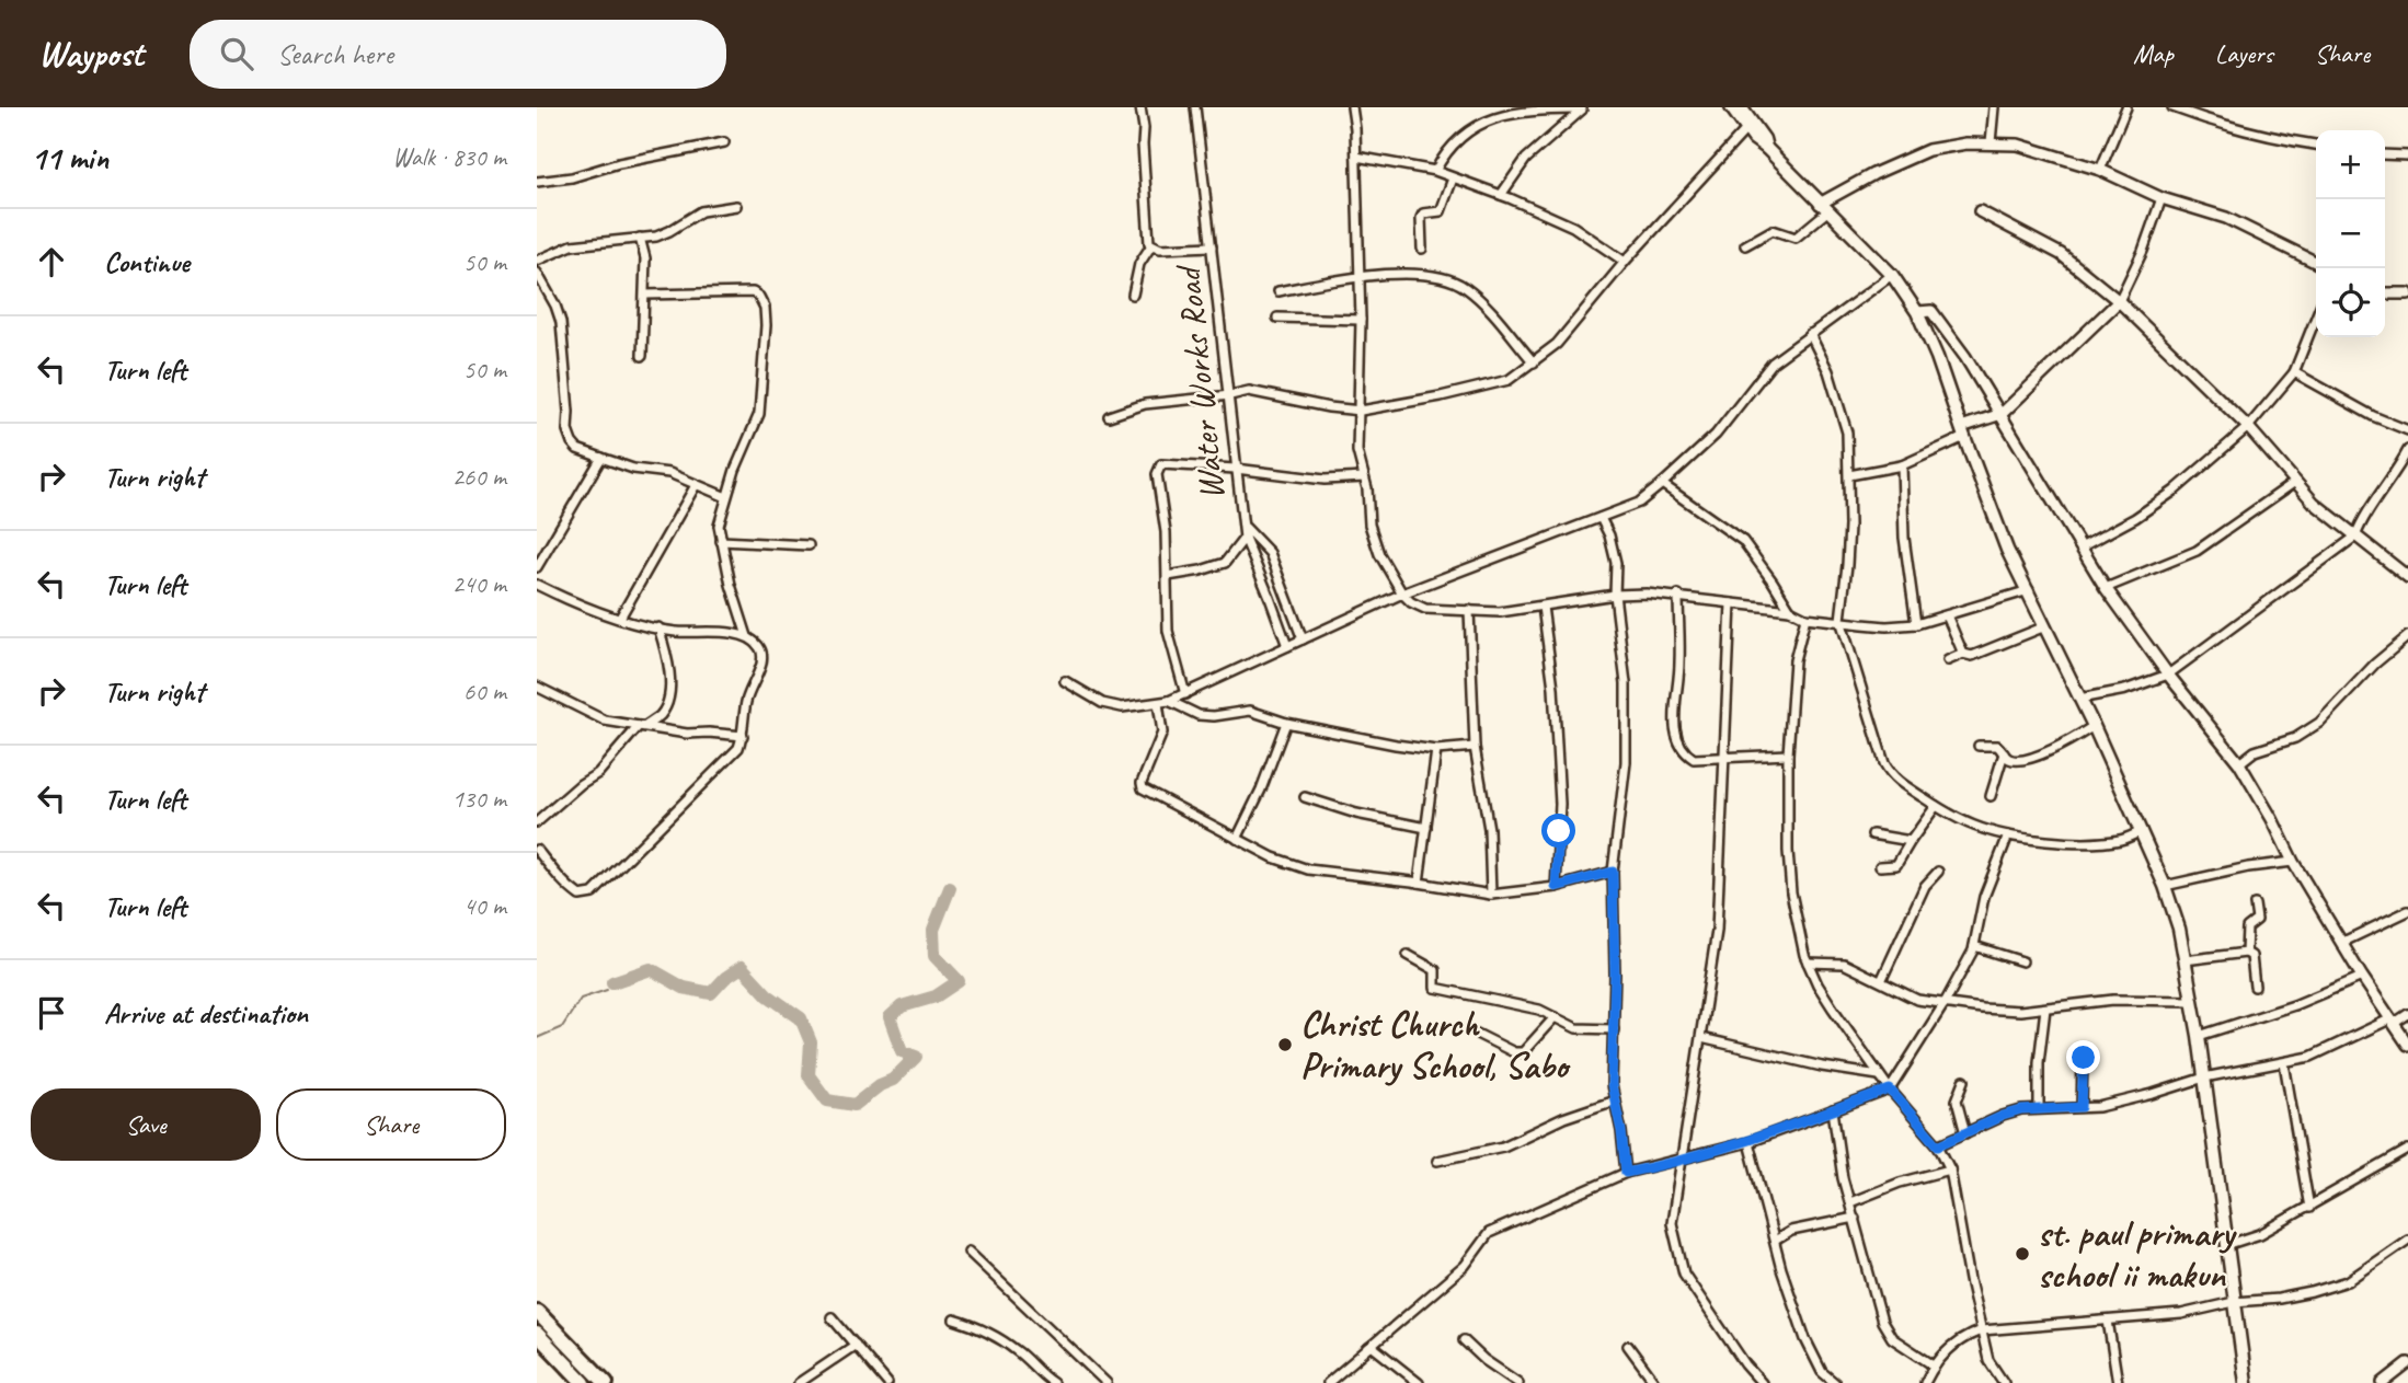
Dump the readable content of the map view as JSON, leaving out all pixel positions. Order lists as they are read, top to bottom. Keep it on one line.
{"streets":{"street":["Water Works Road"]},"places":["Christ Church Primary School, Sabo","st. paul primary school ii makun"],"page":{"header":"Waypost","search":"Search here","nav":["Map","Layers","Share"],"heading":["11 min","Walk · 830 m"],"map_buttons":["+","−"],"list":[["Continue","50 m"],["Turn left","50 m"],["Turn right","260 m"],["Turn left","240 m"],["Turn right","60 m"],["Turn left","130 m"],["Turn left","40 m"],"Arrive at destination"],"buttons":["Save","Share"]}}
